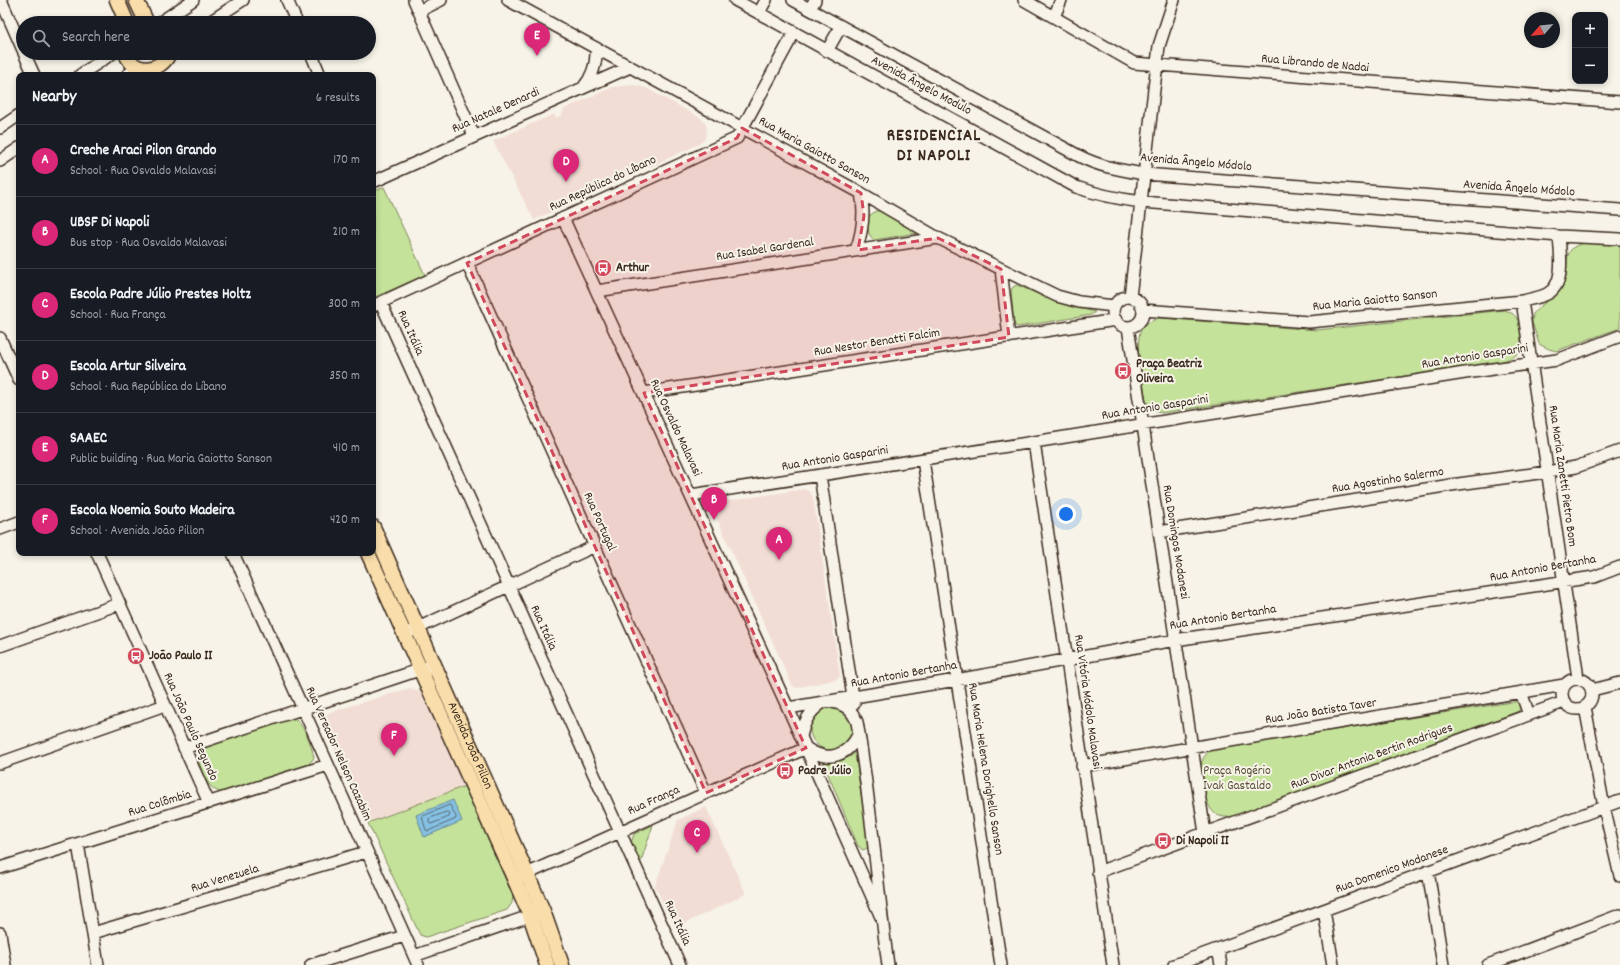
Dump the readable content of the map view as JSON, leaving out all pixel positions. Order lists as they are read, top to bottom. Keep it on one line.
{"streets":{"main road":["Avenida João Pillon"],"street":["Rua Librando de Nadai","Avenida Ângelo Modulo","Rua Natale Denardi","Rua Maria Gaiotto Sanson","Avenida Ângelo Módolo","Rua República do Líbano","Rua Isabel Gardenal","Rua Itália","Rua Nestor Benatti Falcim","Rua Antonio Gasparini","Rua Osvaldo Malavasi","Rua Maria Zanetti Pietro Bom","Rua Agostinho Salermo","Rua Portugal","Rua Domingos Modanezi","Rua Antonio Bertanha","Rua Vitória Módolo Malavasi","Rua João Batista Taver","Rua João Paulo Segundo","Rua Vereador Nelson Cazabim","Rua Divar Antonia Bertin Rodrigues","Rua Maria Helena Dorighello Sanson","Rua França","Rua Colômbia","Rua Domenico Modanese","Rua Venezuela"]},"crossings":[["Avenida Ângelo Modulo","Rua República do Líbano"],["Rua Natale Denardi","Rua Maria Gaiotto Sanson"],["Rua Maria Gaiotto Sanson","Rua República do Líbano"],["Rua Maria Gaiotto Sanson","Rua Isabel Gardenal"],["Rua Maria Gaiotto Sanson","Rua Nestor Benatti Falcim"],["Rua Maria Gaiotto Sanson","Rua Maria Zanetti Pietro Bom"],["Rua Maria Gaiotto Sanson","Rua Domingos Modanezi"],["Rua República do Líbano","Rua Itália"],["Rua República do Líbano","Rua Osvaldo Malavasi"],["Rua República do Líbano","Rua Portugal"],["Rua Isabel Gardenal","Rua Osvaldo Malavasi"],["Rua Itália","Rua França"],["Rua Nestor Benatti Falcim","Rua Osvaldo Malavasi"],["Rua Nestor Benatti Falcim","Rua Domingos Modanezi"],["Rua Antonio Gasparini","Rua Osvaldo Malavasi"],["Rua Antonio Gasparini","Rua Maria Zanetti Pietro Bom"],["Rua Antonio Gasparini","Rua Domingos Modanezi"],["Rua Antonio Gasparini","Rua Vitória Módolo Malavasi"],["Rua Antonio Gasparini","Rua Maria Helena Dorighello Sanson"],["Rua Osvaldo Malavasi","Rua Antonio Bertanha"],["Rua Osvaldo Malavasi","Rua França"],["Rua Maria Zanetti Pietro Bom","Rua Agostinho Salermo"],["Rua Maria Zanetti Pietro Bom","Rua Antonio Bertanha"],["Rua Maria Zanetti Pietro Bom","Rua João Batista Taver"],["Rua Maria Zanetti Pietro Bom","Rua Divar Antonia Bertin Rodrigues"],["Rua Agostinho Salermo","Rua Domingos Modanezi"],["Rua Portugal","Rua França"],["Rua Domingos Modanezi","Rua Antonio Bertanha"],["Rua Domingos Modanezi","Rua João Batista Taver"],["Rua Domingos Modanezi","Rua Divar Antonia Bertin Rodrigues"],["Rua Antonio Bertanha","Rua Vitória Módolo Malavasi"],["Rua Antonio Bertanha","Rua Maria Helena Dorighello Sanson"],["Rua Antonio Bertanha","Rua França"],["Rua Vitória Módolo Malavasi","Rua João Batista Taver"],["Rua Vitória Módolo Malavasi","Rua Divar Antonia Bertin Rodrigues"],["Rua João Batista Taver","Rua Divar Antonia Bertin Rodrigues"],["Rua João Paulo Segundo","Rua Colômbia"],["Avenida João Pillon","Rua França"],["Rua Vereador Nelson Cazabim","Rua Colômbia"],["Rua Vereador Nelson Cazabim","Rua Venezuela"]],"districts":["RESIDENCIAL DI NAPOLI"],"parks":["Praça Rogério Ivak Gastaldo"],"places":{"bus stop":["Arthur","Praça Beatriz Oliveira","João Paulo II","Padre Júlio","Di Napoli II"]},"north":"bottom left","page":{"map_buttons":["+","−"],"search":"Search here","pins":["E","D","B","A","F","C"],"heading":["Nearby","6 results"],"list":[{"mark":"A","name":"Creche Araci Pilon Grando","note":"School · Rua Osvaldo Malavasi","value":"170 m"},{"mark":"B","name":"UBSF Di Napoli","note":"Bus stop · Rua Osvaldo Malavasi","value":"210 m"},{"mark":"C","name":"Escola Padre Júlio Prestes Holtz","note":"School · Rua França","value":"300 m"},{"mark":"D","name":"Escola Artur Silveira","note":"School · Rua República do Líbano","value":"350 m"},{"mark":"E","name":"SAAEC","note":"Public building · Rua Maria Gaiotto Sanson","value":"410 m"},{"mark":"F","name":"Escola Noemia Souto Madeira","note":"School · Avenida João Pillon","value":"420 m"}]}}
